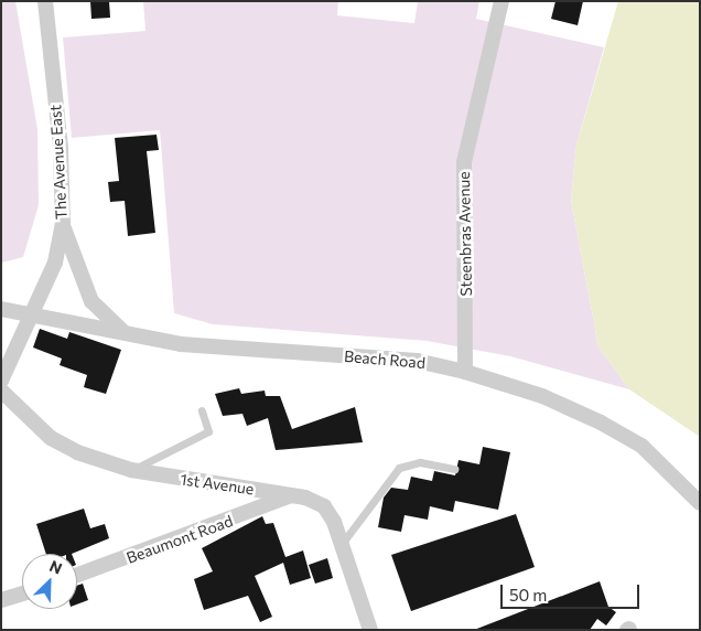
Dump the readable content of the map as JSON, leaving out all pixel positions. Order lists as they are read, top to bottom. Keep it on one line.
{"streets":{"street":["The Avenue East","Steenbras Avenue","Beach Road","1st Avenue","Beaumont Road"]},"crossings":[["The Avenue East","Beach Road"],["Steenbras Avenue","Beach Road"],["1st Avenue","Beaumont Road"]],"scale_bar":"50 m","north":"top right"}
